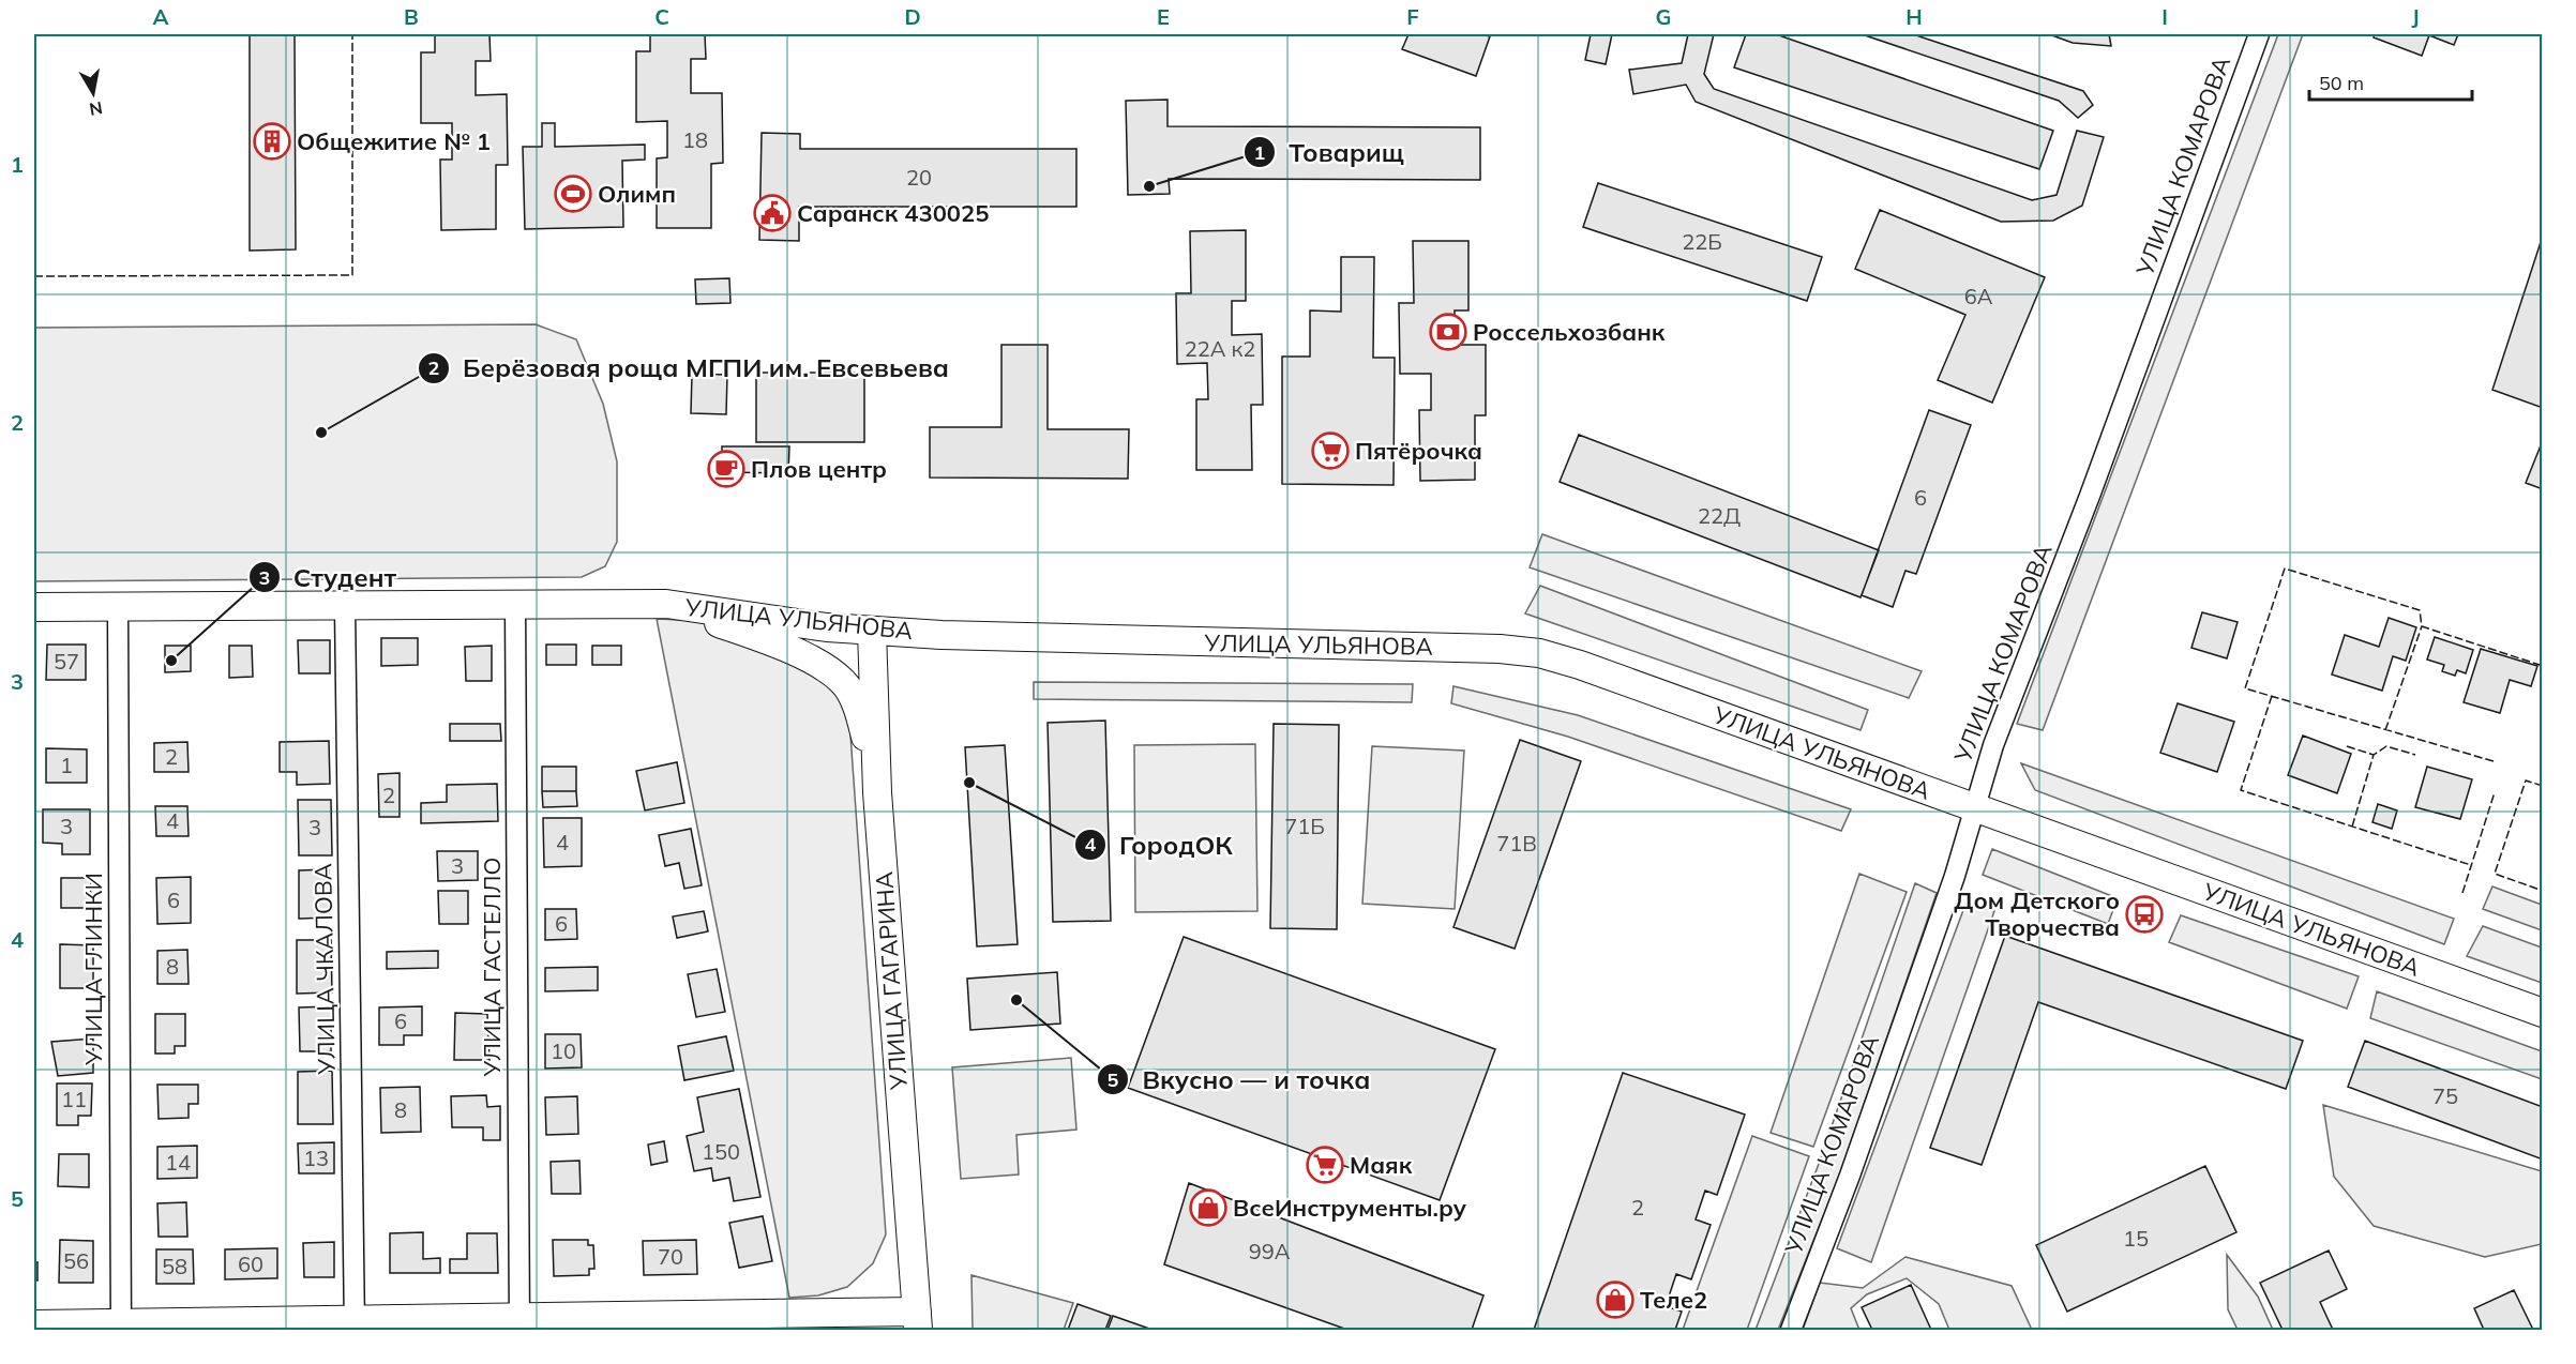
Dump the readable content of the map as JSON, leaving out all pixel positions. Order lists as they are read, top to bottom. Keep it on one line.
{"streets":{"main road":["УЛИЦА УЛЬЯНОВА","УЛИЦА ГАГАРИНА"],"street":["УЛИЦА КОМАРОВА","УЛИЦА ГАСТЕЛЛО","УЛИЦА ГЛИНКИ","УЛИЦА ЧКАЛОВА"]},"crossings":[["УЛИЦА КОМАРОВА","УЛИЦА УЛЬЯНОВА"],["УЛИЦА УЛЬЯНОВА","УЛИЦА ГАСТЕЛЛО"],["УЛИЦА УЛЬЯНОВА","УЛИЦА ГЛИНКИ"],["УЛИЦА УЛЬЯНОВА","УЛИЦА ЧКАЛОВА"],["УЛИЦА УЛЬЯНОВА","УЛИЦА ГАГАРИНА"]],"places":{"building":["Общежитие № 1"],"other":["Товарищ","Берёзовая роща МГПИ им. Евсевьева","Студент","ГородОК","Вкусно — и точка"],"sports":["Олимп"],"public building":["Саранск 430025"],"bank":["Россельхозбанк"],"supermarket":["Пятёрочка","Маяк"],"cafe":["Плов центр"],"bus stop":["Дом Детского Творчества"],"shop":["ВсеИнструменты.ру","Теле2"]},"house_numbers":["18","20","22Б","6А","22А к2","6","22Д","57","2","1","2","4","3","71Б","3","4","71В","3","6","6","8","6","10","75","11","8","150","13","14","2","15","99А","70","56","60","58"],"scale_bar":"50 m","north":"bottom","grid":{"columns":["A","B","C","D","E","F","G","H","I","J"],"rows":["1","2","3","4","5"]}}
